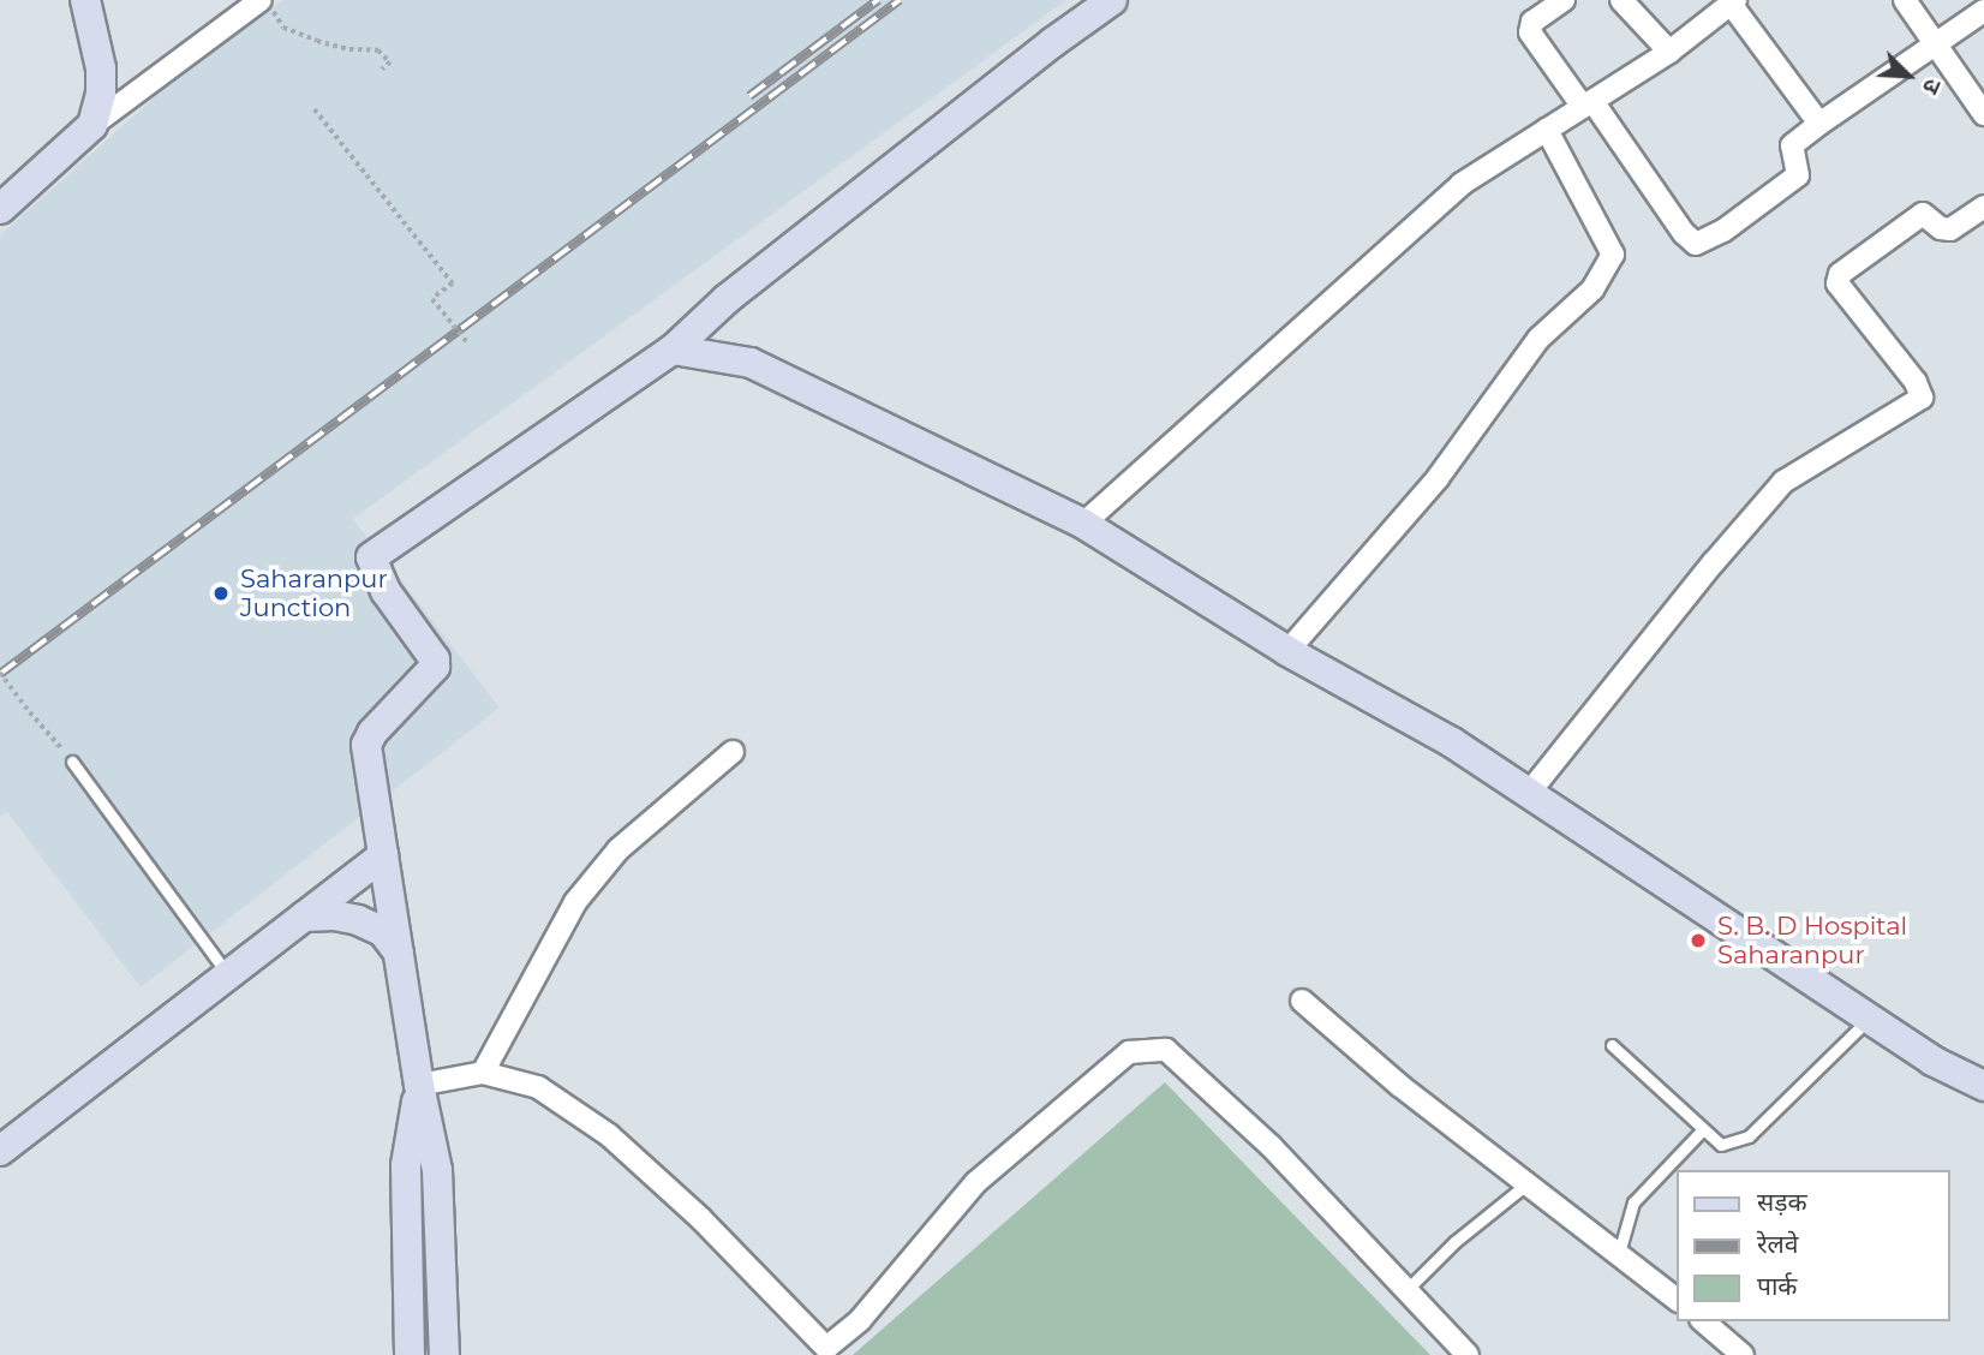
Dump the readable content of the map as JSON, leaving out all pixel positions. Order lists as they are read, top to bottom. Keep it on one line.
{"places":["Saharanpur Junction","S. B. D Hospital Saharanpur"],"legend":["सड़क","रेलवे","पार्क"],"north":"bottom right"}
